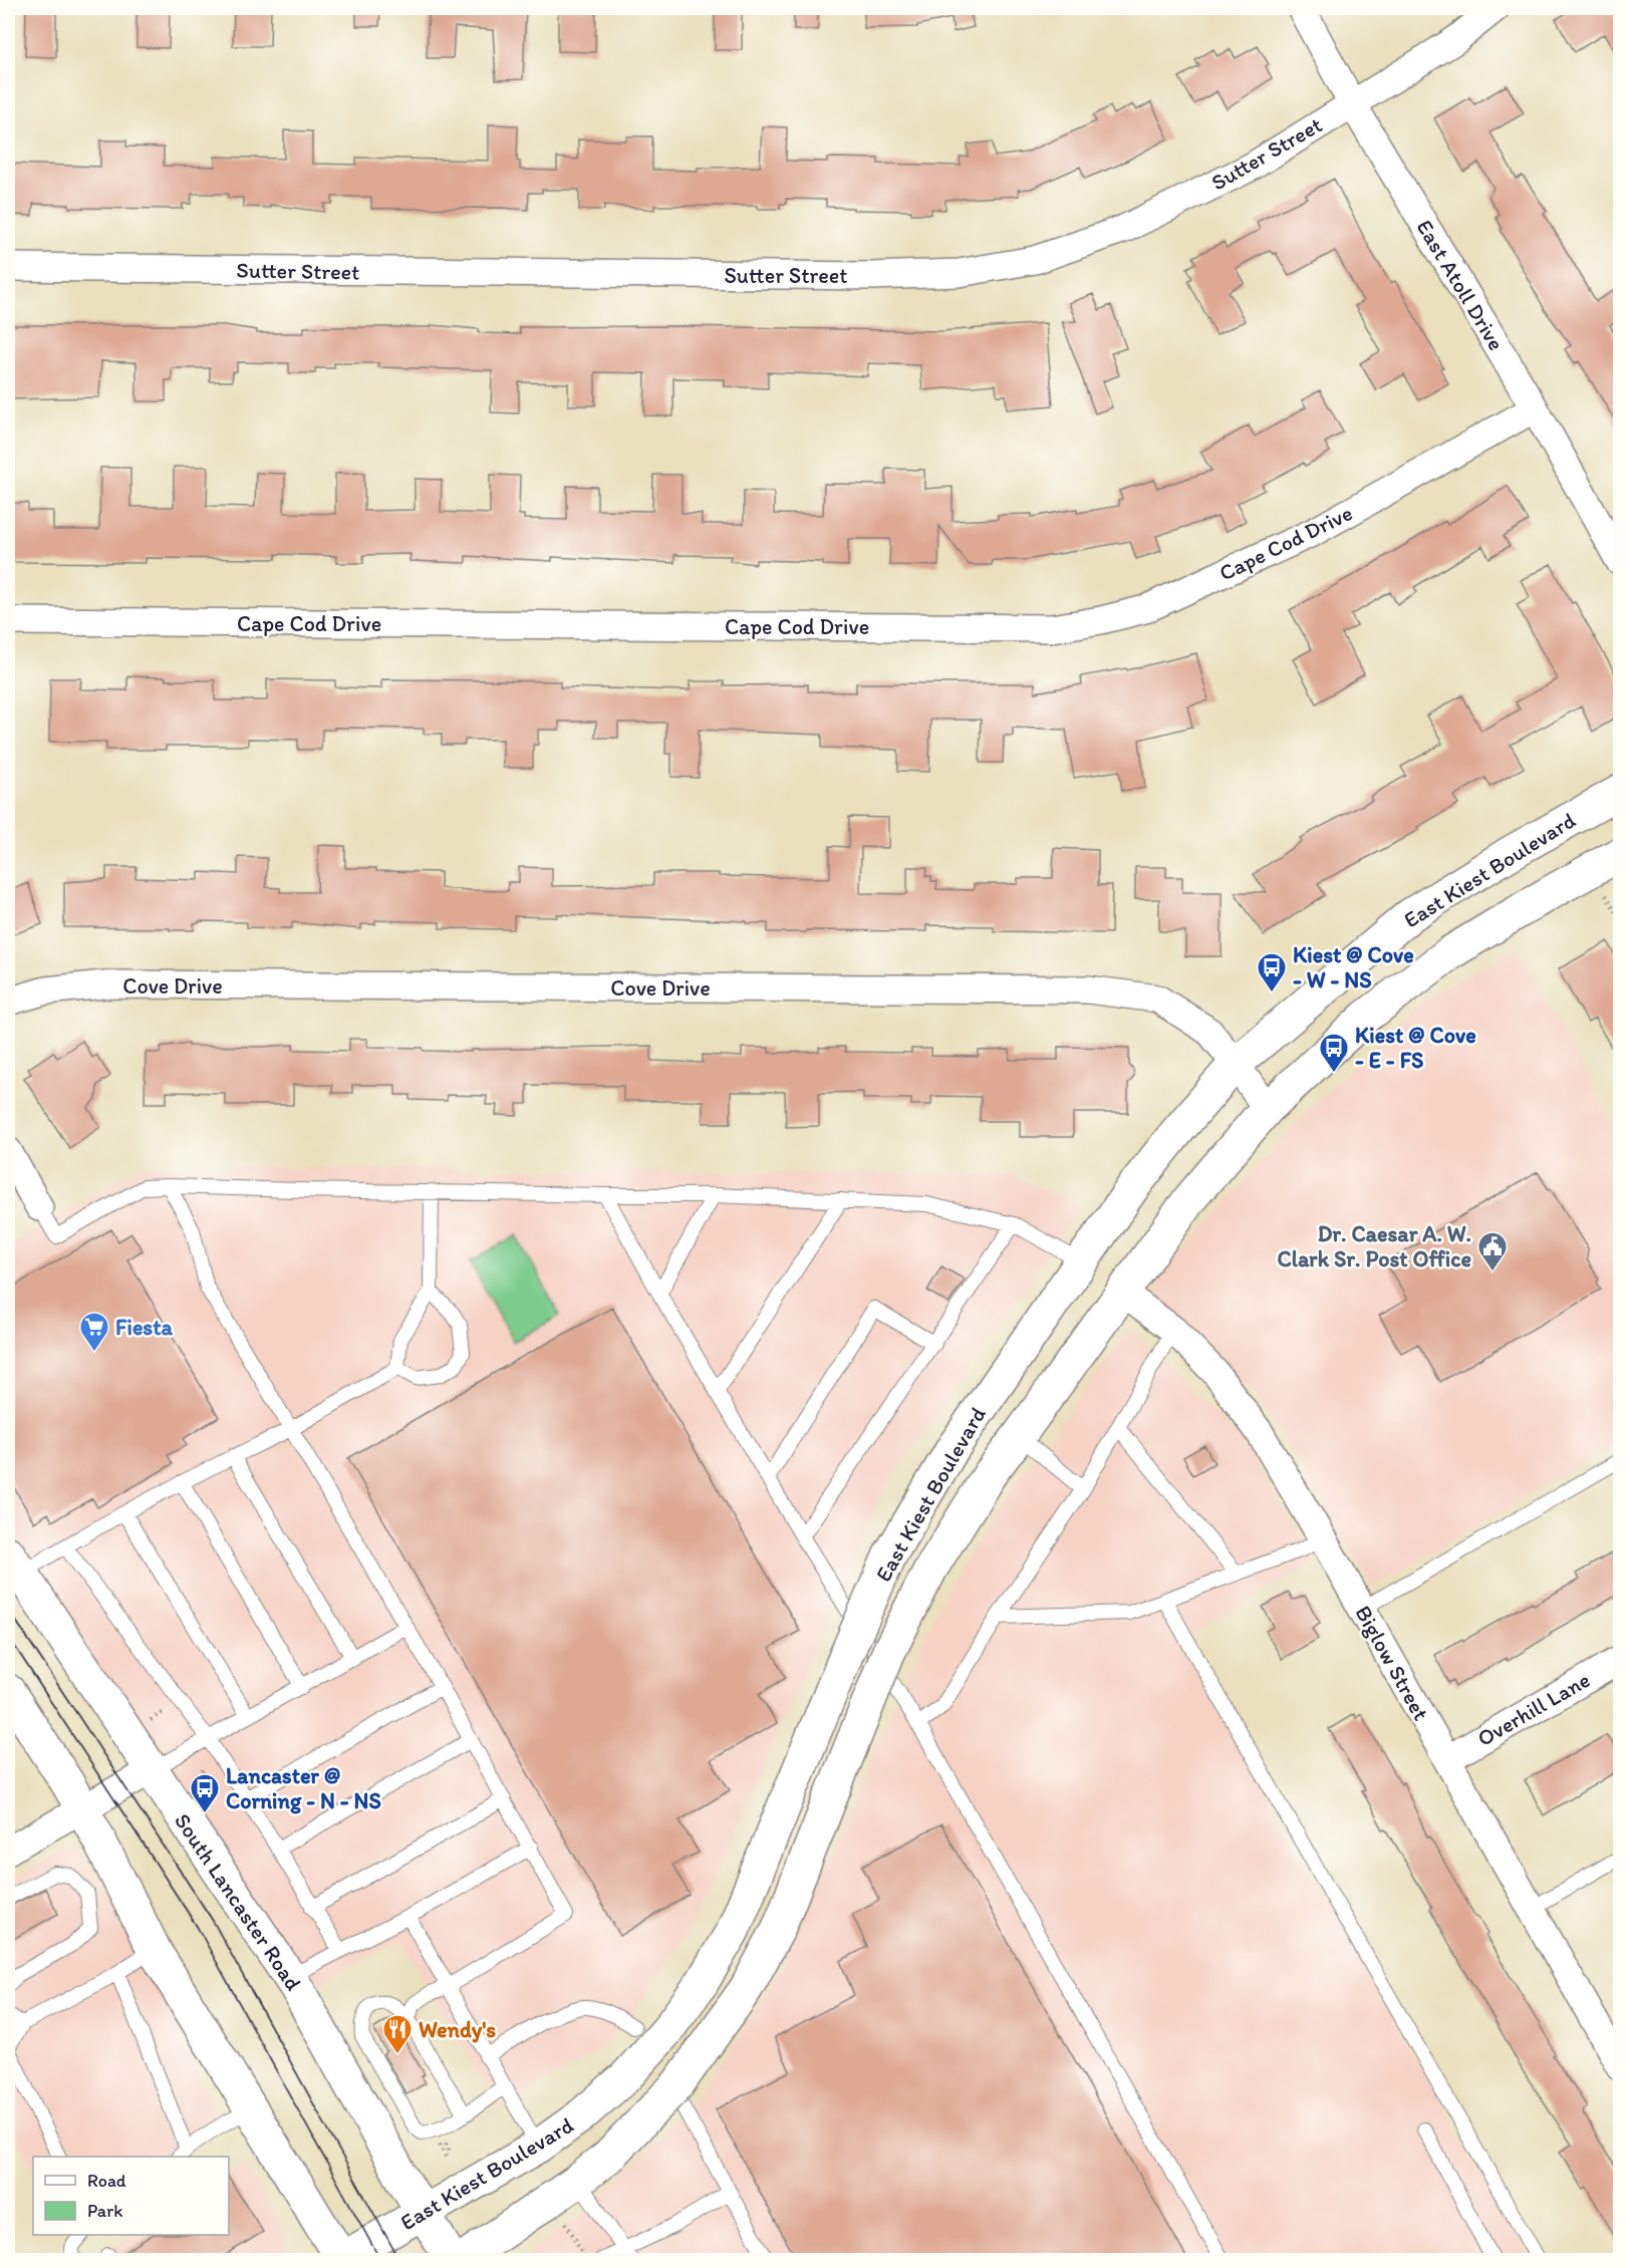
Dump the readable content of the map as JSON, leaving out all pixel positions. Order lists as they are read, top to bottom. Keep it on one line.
{"streets":{"main road":["East Kiest Boulevard","South Lancaster Road"],"street":["Sutter Street","East Atoll Drive","Cape Cod Drive","Cove Drive","Biglow Street","Overhill Lane"]},"crossings":[["Sutter Street","East Atoll Drive"],["East Atoll Drive","Cape Cod Drive"],["East Kiest Boulevard","Cove Drive"],["East Kiest Boulevard","Biglow Street"],["East Kiest Boulevard","South Lancaster Road"],["Biglow Street","Overhill Lane"]],"places":{"bus stop":["Kiest @ Cove - W - NS","Kiest @ Cove - E - FS","Lancaster @ Corning - N - NS"],"public building":["Dr. Caesar A. W. Clark Sr. Post Office"],"supermarket":["Fiesta"],"restaurant":["Wendy's"]},"legend":["Road","Park"]}
